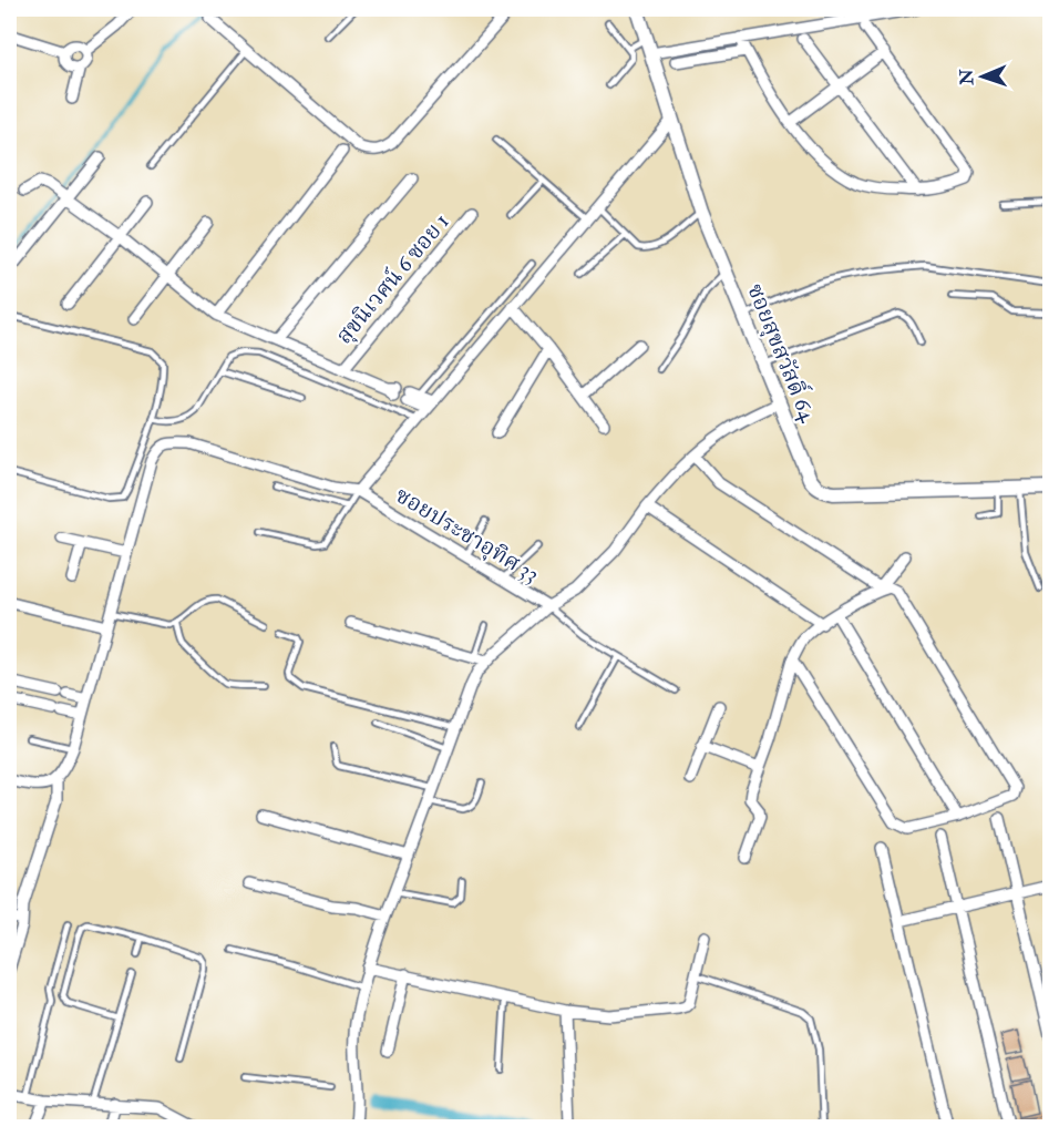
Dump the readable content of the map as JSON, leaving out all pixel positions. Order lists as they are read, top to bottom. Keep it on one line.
{"streets":{"street":["สุขนิเวศน์ 6 ซอย 1","ซอยสุขสวัสดิ์ 64","ซอยประชาอุทิศ 33"]},"crossings":[["ซอยสุขสวัสดิ์ 64","ซอยประชาอุทิศ 33"]],"north":"left"}
